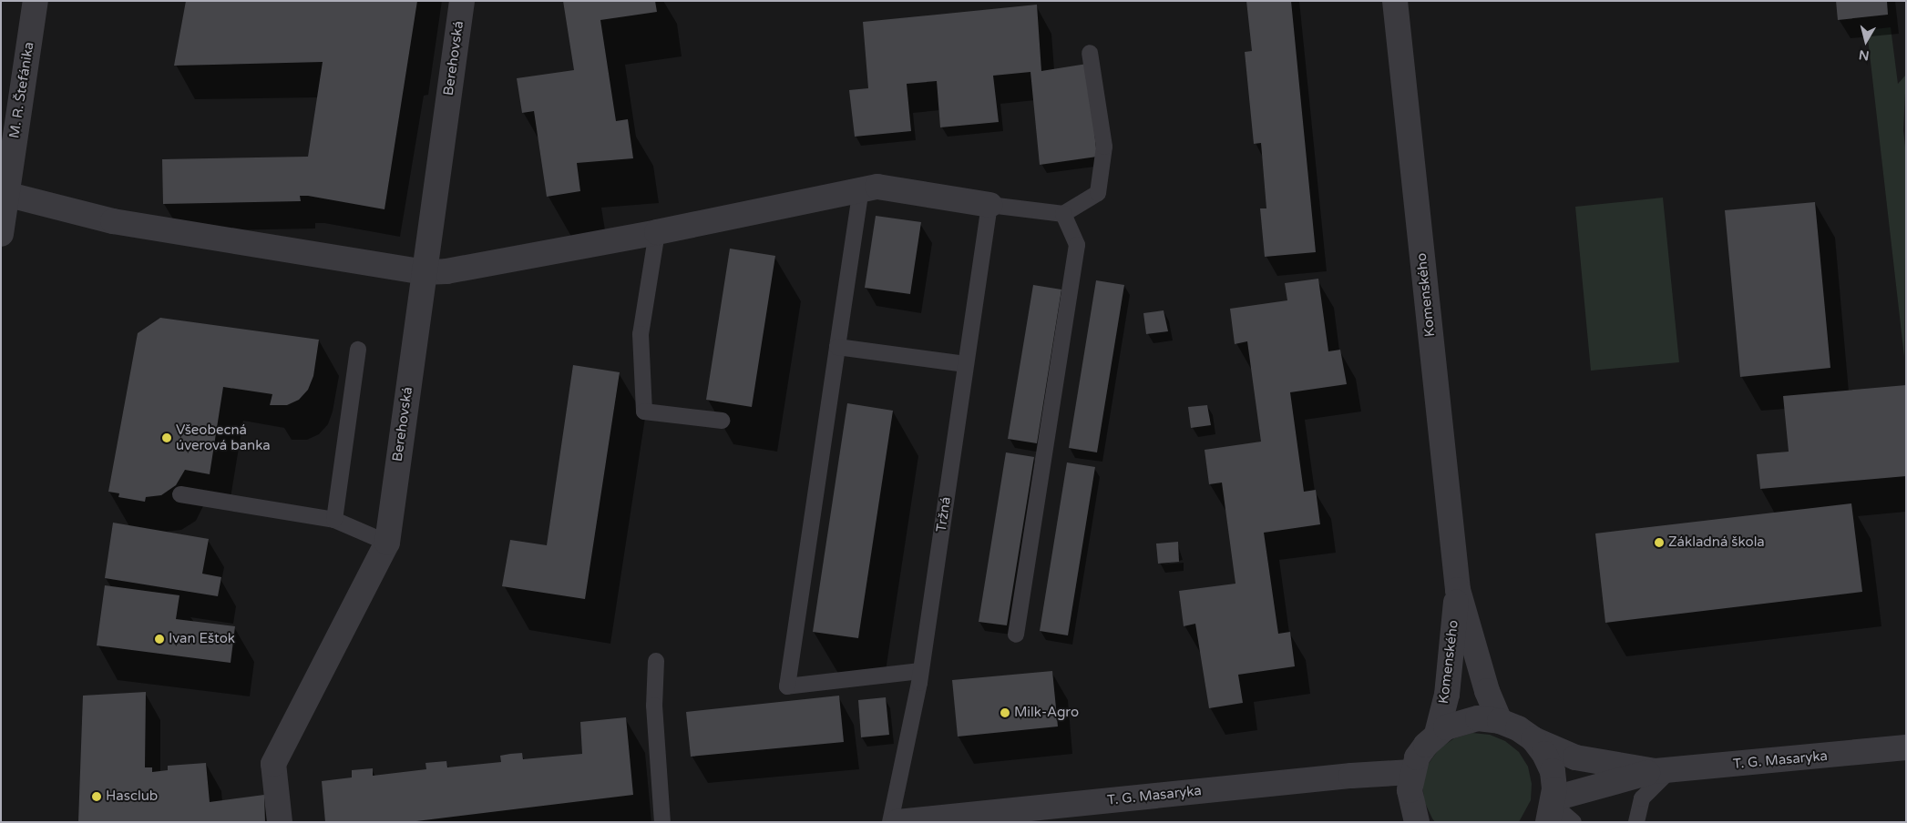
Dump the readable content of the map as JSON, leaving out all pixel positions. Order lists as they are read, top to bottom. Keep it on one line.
{"streets":{"street":["Berehovská","M. R. Štefánika","Komenského","T. G. Masaryka"],"lane":["Tržná"]},"crossings":[["Komenského","T. G. Masaryka"]],"places":["Všeobecná úverová banka","Základná škola","Ivan Eštok","Milk-Agro","Hasclub"],"north":"bottom"}
